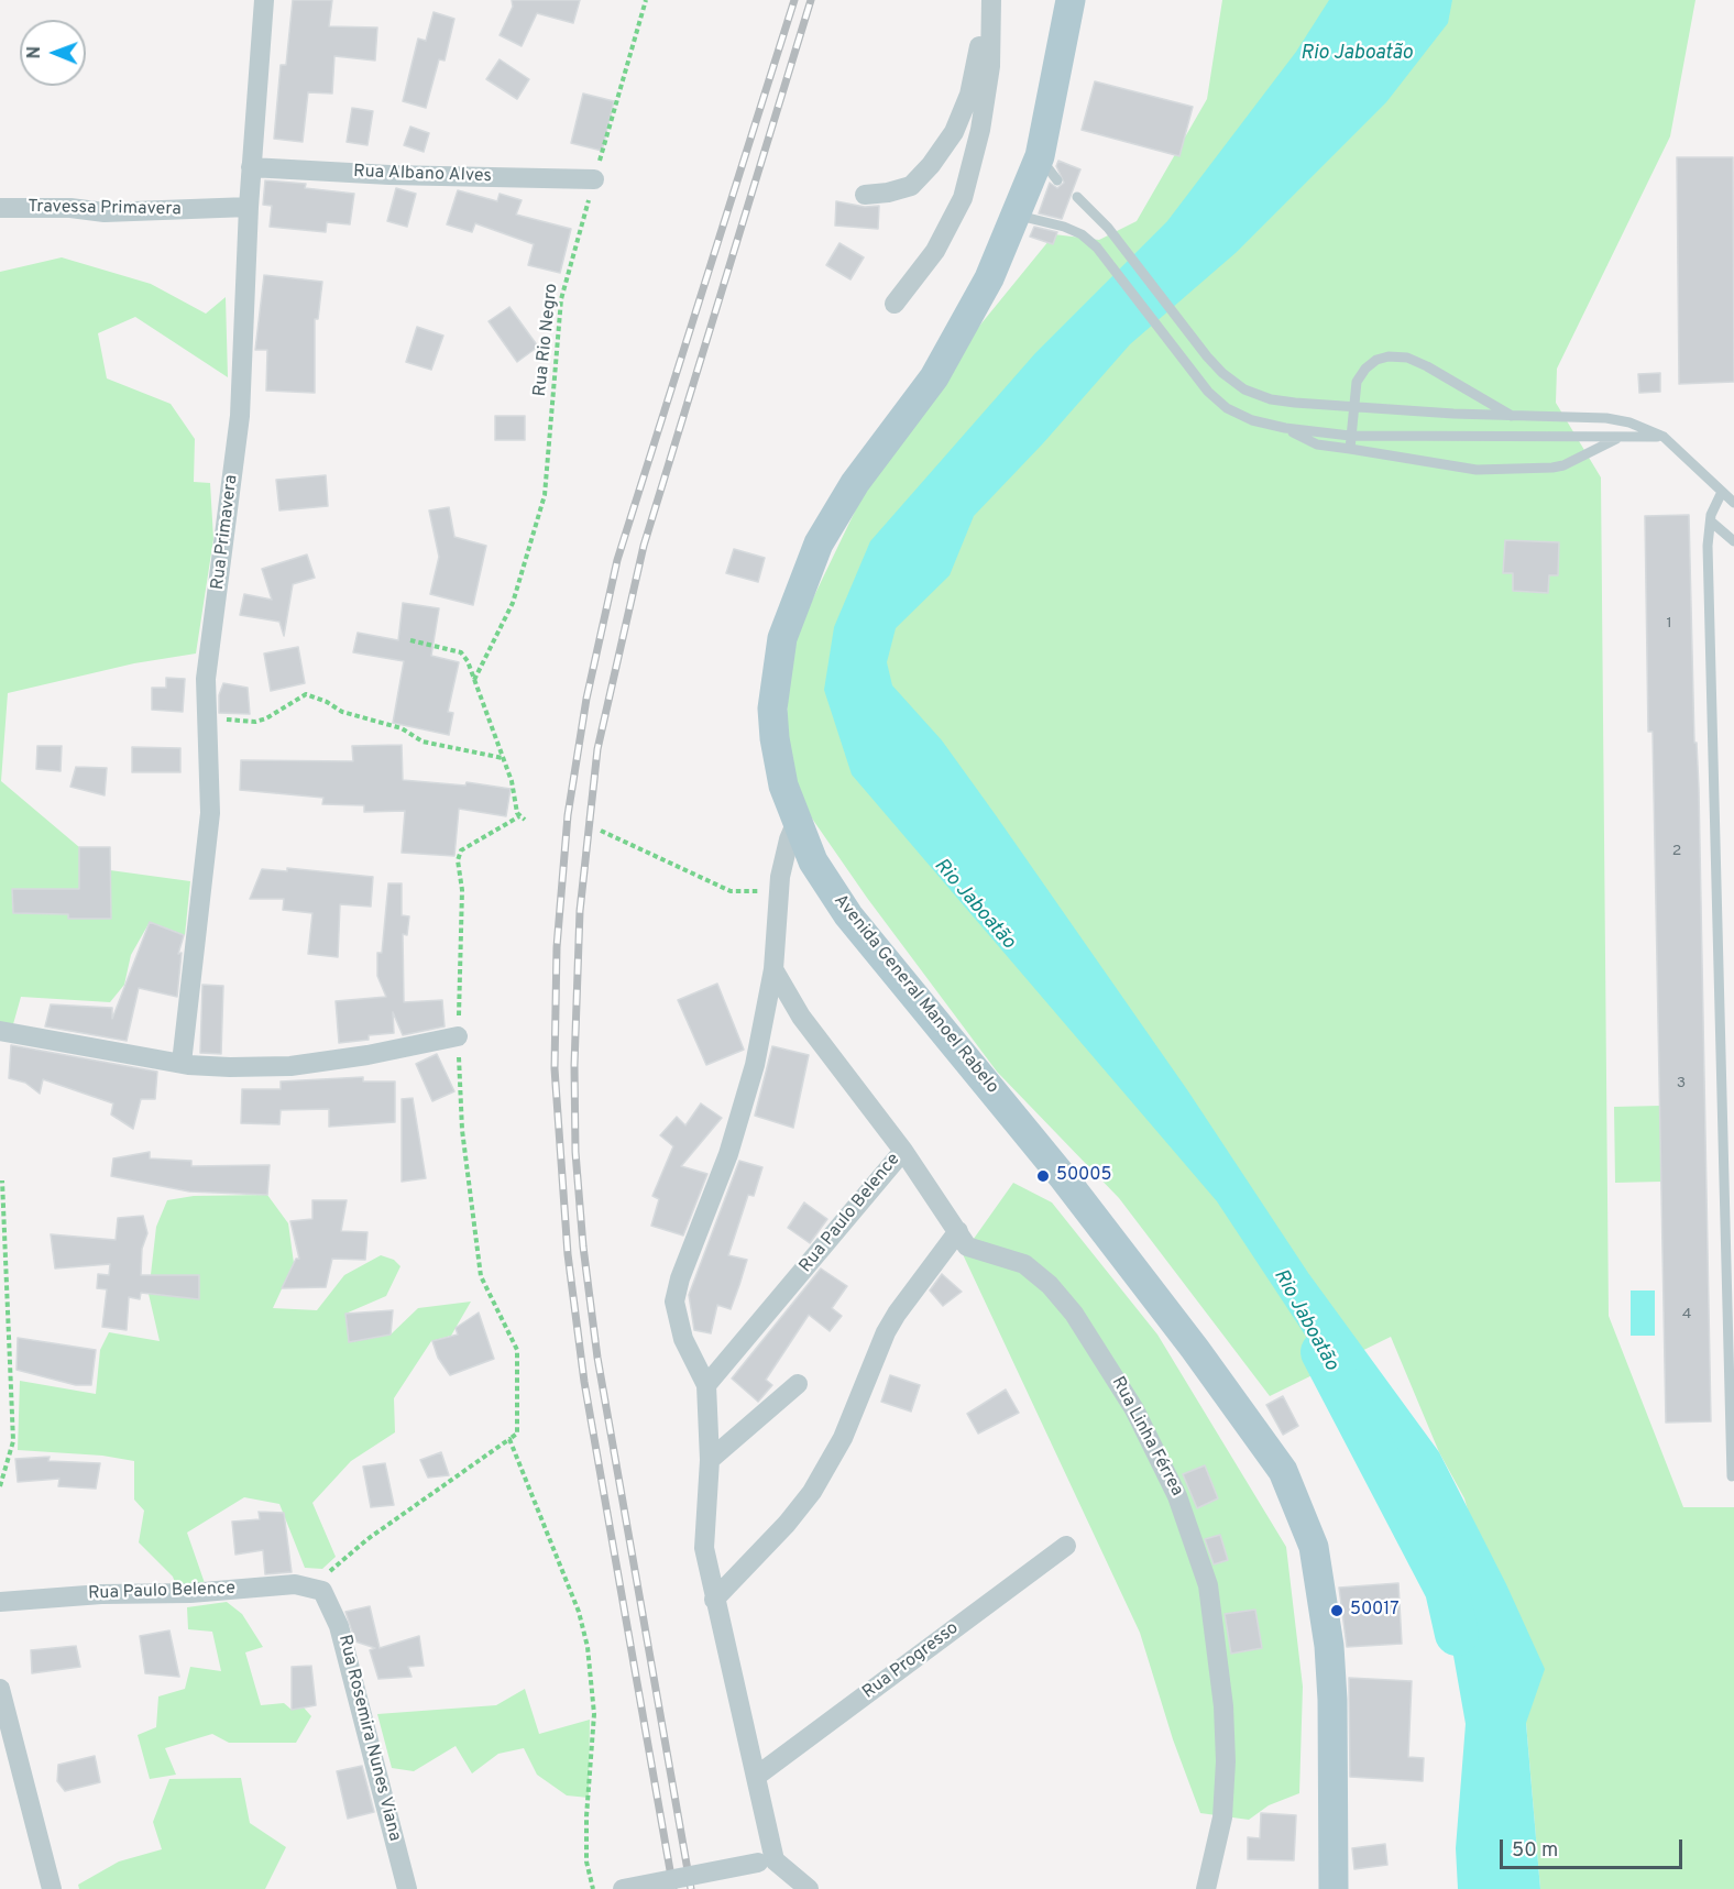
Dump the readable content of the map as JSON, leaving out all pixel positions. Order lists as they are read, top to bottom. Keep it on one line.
{"streets":{"main road":["Avenida General Manoel Rabelo"],"street":["Rua Albano Alves","Travessa Primavera","Rua Primavera","Rua Paulo Belence","Rua Linha Férrea","Rua Progresso","Rua Rosemira Nunes Viana"],"path":["Rua Rio Negro"]},"crossings":[["Rua Albano Alves","Rua Rio Negro"],["Rua Albano Alves","Rua Primavera"],["Travessa Primavera","Rua Primavera"],["Rua Paulo Belence","Rua Linha Férrea"],["Rua Paulo Belence","Rua Rosemira Nunes Viana"]],"water":["Rio Jaboatão"],"places":["50005","50017"],"house_numbers":["1","2","3","4"],"scale_bar":"50 m","north":"left"}
